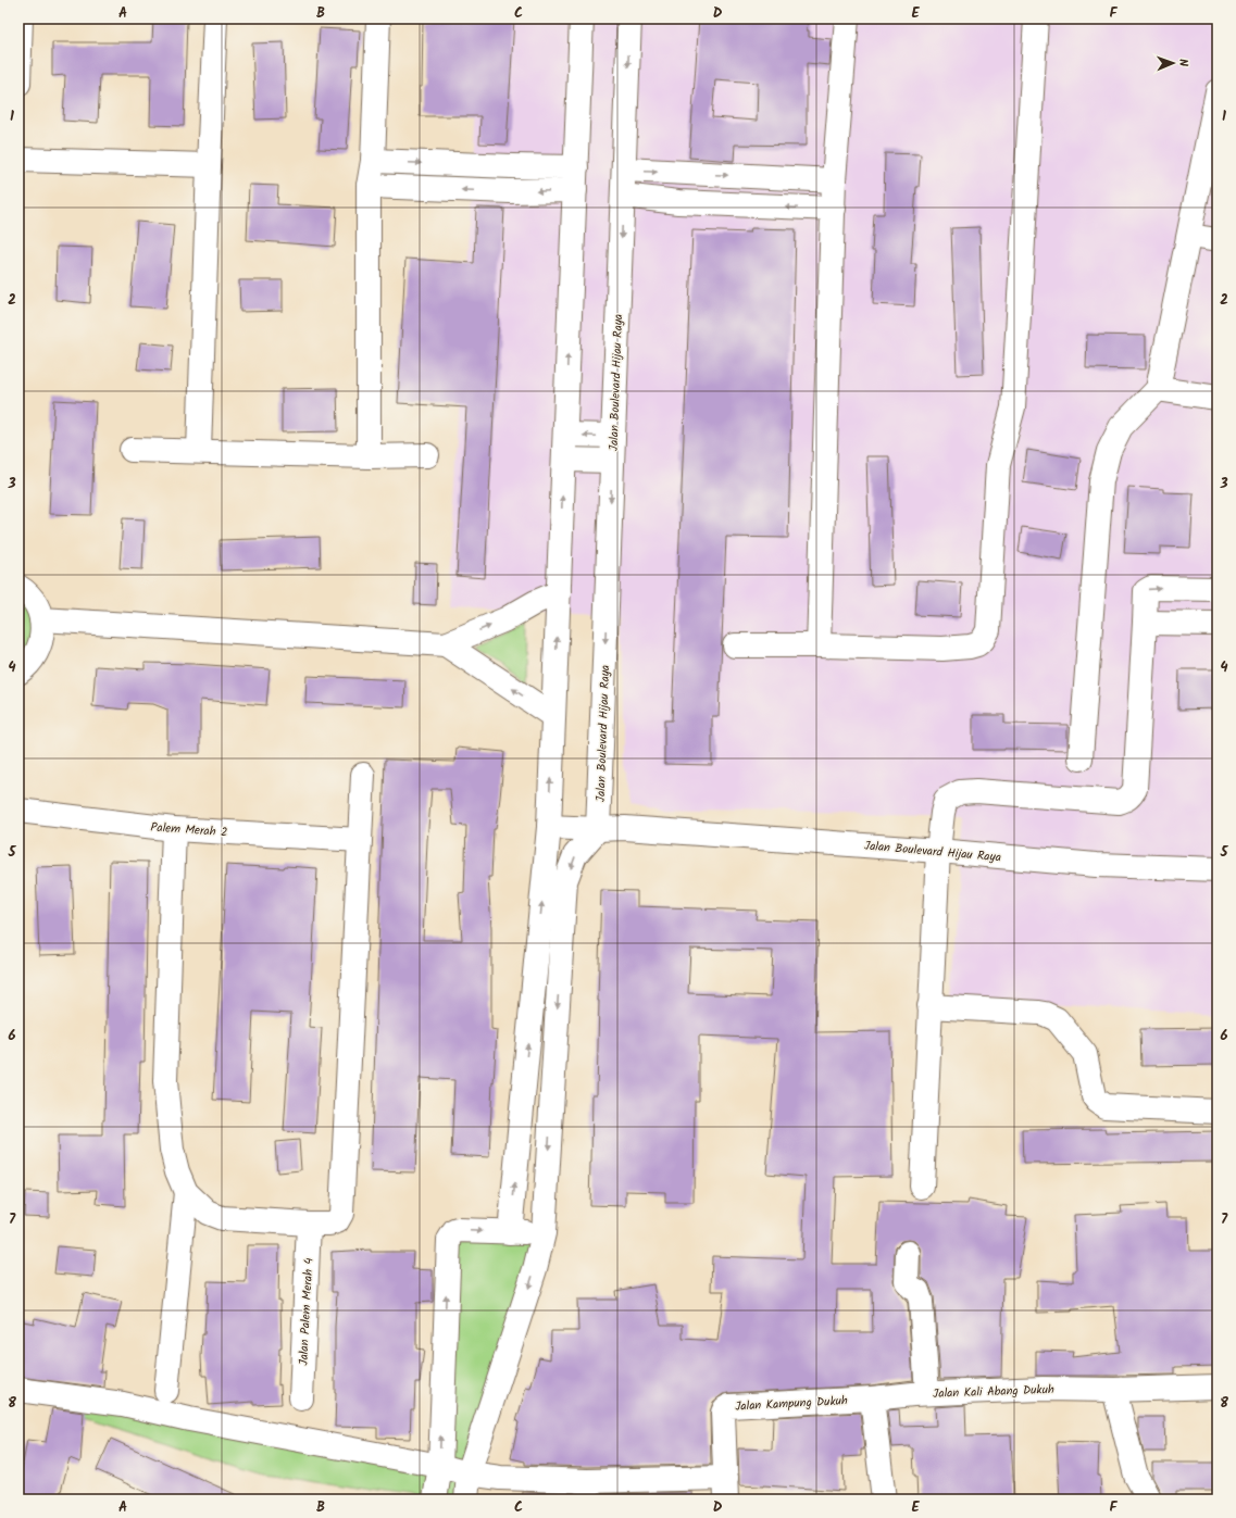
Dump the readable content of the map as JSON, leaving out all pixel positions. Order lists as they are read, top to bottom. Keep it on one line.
{"streets":{"street":["Jalan Boulevard Hijau Raya","Palem Merah 2","Jalan Palem Merah 4","Jalan Kali Abang Dukuh","Jalan Kampung Dukuh"]},"crossings":[["Jalan Kali Abang Dukuh","Jalan Kampung Dukuh"]],"north":"right","grid":{"columns":["A","B","C","D","E","F"],"rows":["1","2","3","4","5","6","7","8"]}}
